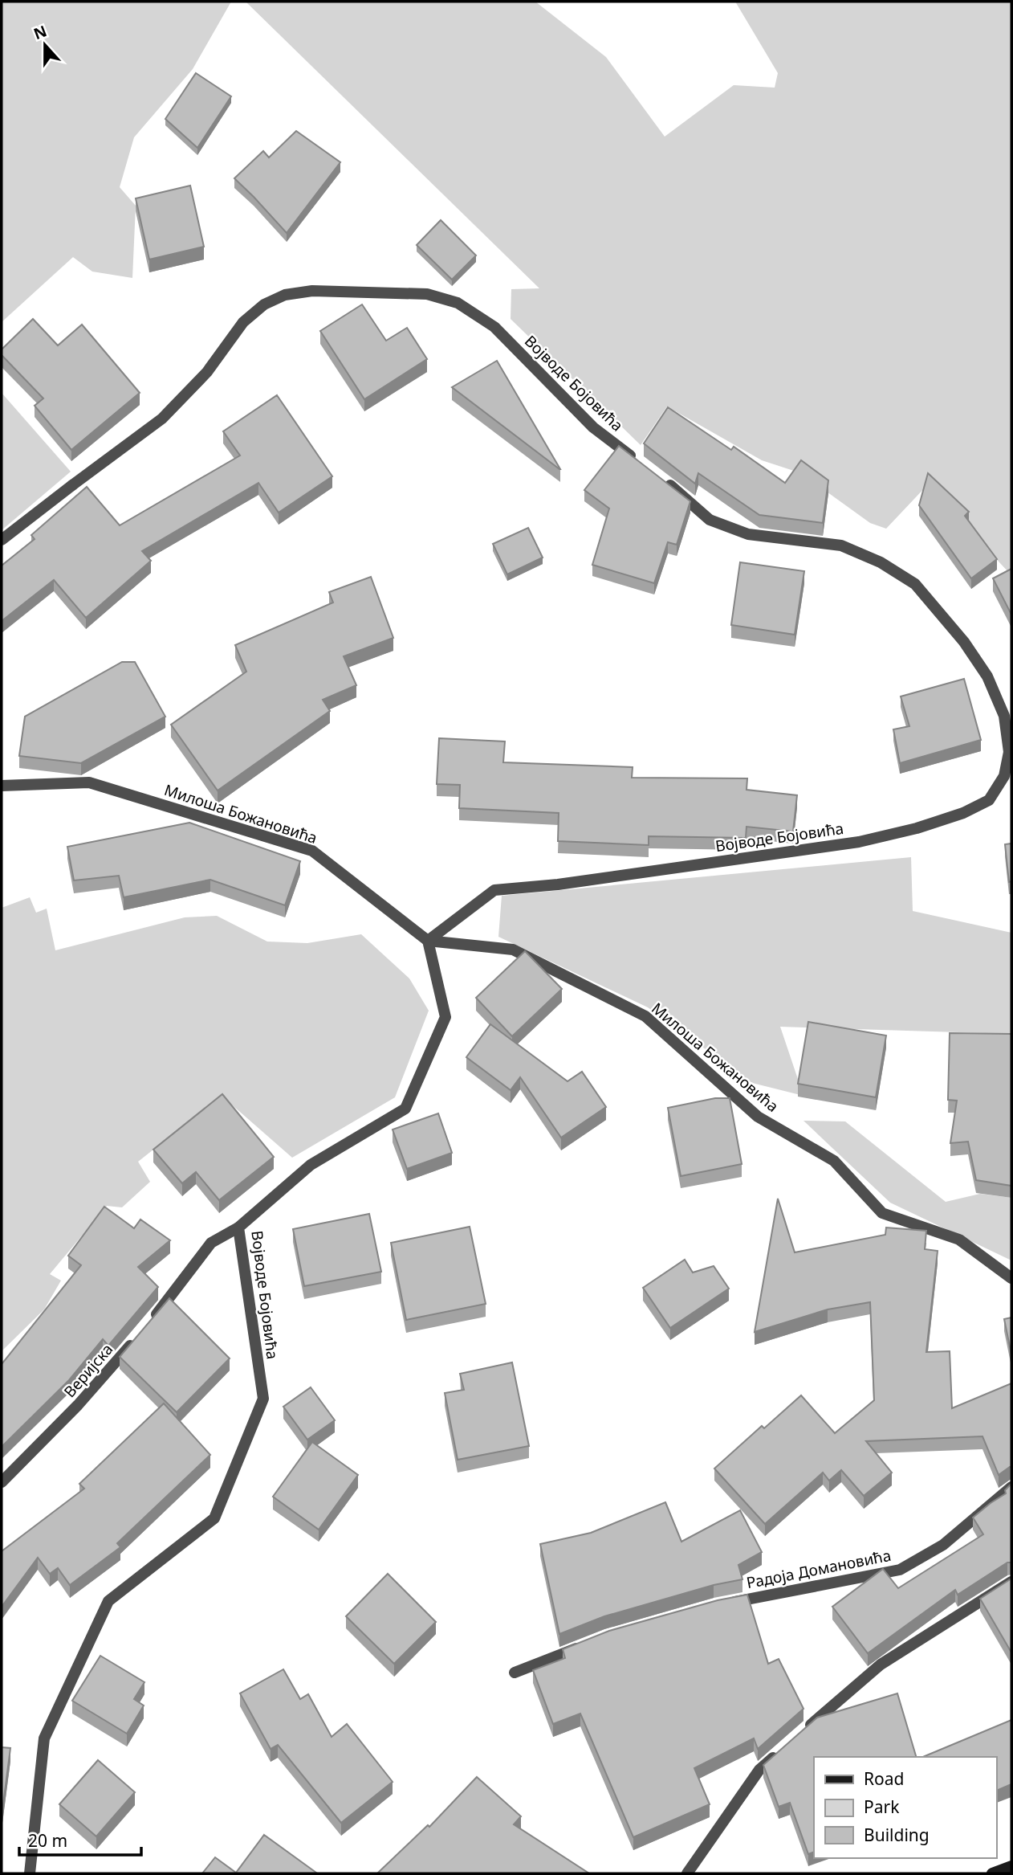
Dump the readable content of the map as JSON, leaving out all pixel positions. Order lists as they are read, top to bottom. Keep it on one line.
{"streets":{"street":["Војводе Бојовића","Милоша Божановића","Веријска","Радоја Домановића"]},"crossings":[["Војводе Бојовића","Милоша Божановића"]],"legend":["Road","Park","Building"],"scale_bar":"20 m","north":"top"}
